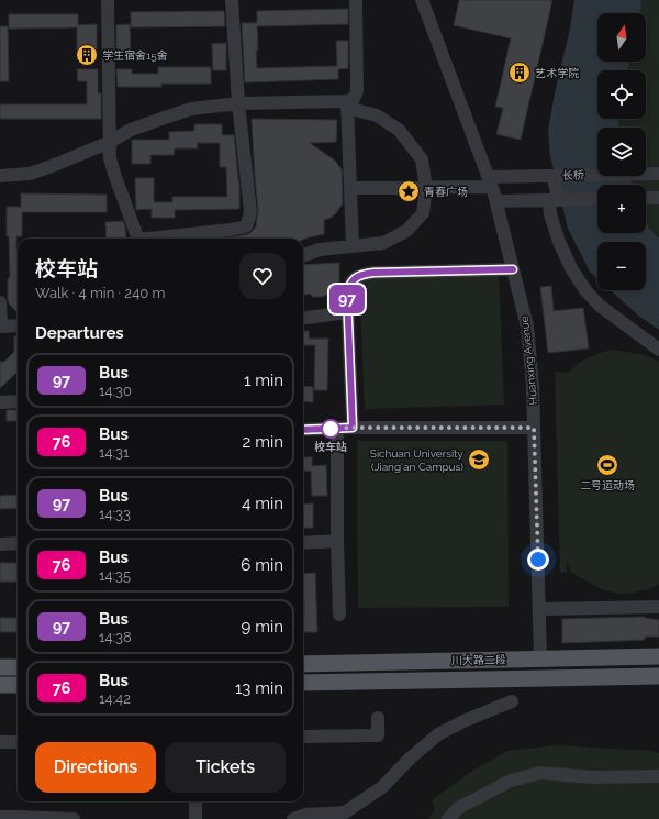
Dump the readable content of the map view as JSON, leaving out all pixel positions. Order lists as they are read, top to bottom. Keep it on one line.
{"streets":{"main road":["川大路二段"],"street":["长桥","Huanxing Avenue"]},"crossings":[["长桥","Huanxing Avenue"],["Huanxing Avenue","川大路二段"]],"places":{"building":["学生宿舍15舍","艺术学院"],"place":["青春广场"],"other":["校车站"],"school or university":["Sichuan University (Jiang'an Campus)"],"sports":["二号运动场"]},"lines":["bus line 97"],"north":"top","page":{"on_map":"97","map_buttons":["+","−"],"heading":[["校车站","Walk · 4 min · 240 m"],"Departures"],"list":[{"mark":"97","name":"Bus","note":"14:30","value":"1 min"},{"mark":"76","name":"Bus","note":"14:31","value":"2 min"},{"mark":"97","name":"Bus","note":"14:33","value":"4 min"},{"mark":"76","name":"Bus","note":"14:35","value":"6 min"},{"mark":"97","name":"Bus","note":"14:38","value":"9 min"},{"mark":"76","name":"Bus","note":"14:42","value":"13 min"}],"buttons":["Directions","Tickets"]}}
